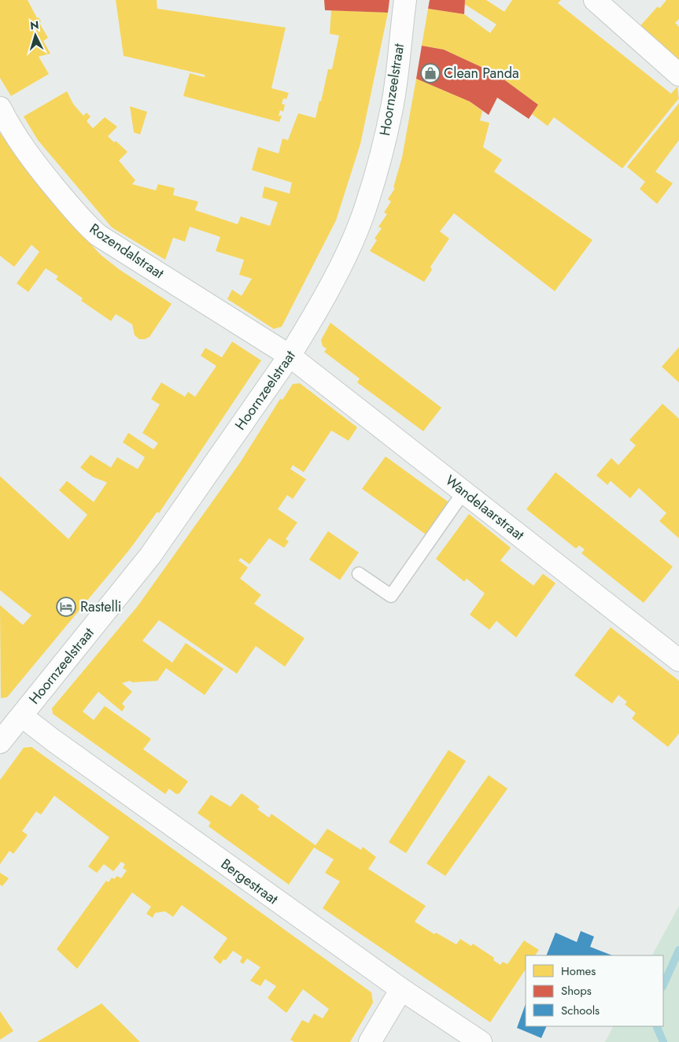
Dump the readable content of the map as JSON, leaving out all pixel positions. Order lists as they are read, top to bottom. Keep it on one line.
{"streets":{"street":["Hoornzeelstraat","Rozendalstraat","Wandelaarstraat","Bergestraat"]},"crossings":[["Hoornzeelstraat","Rozendalstraat"],["Hoornzeelstraat","Wandelaarstraat"],["Hoornzeelstraat","Bergestraat"],["Rozendalstraat","Wandelaarstraat"]],"places":{"shop":["Clean Panda"],"hotel":["Rastelli"]},"legend":["Homes","Shops","Schools"],"north":"top"}
